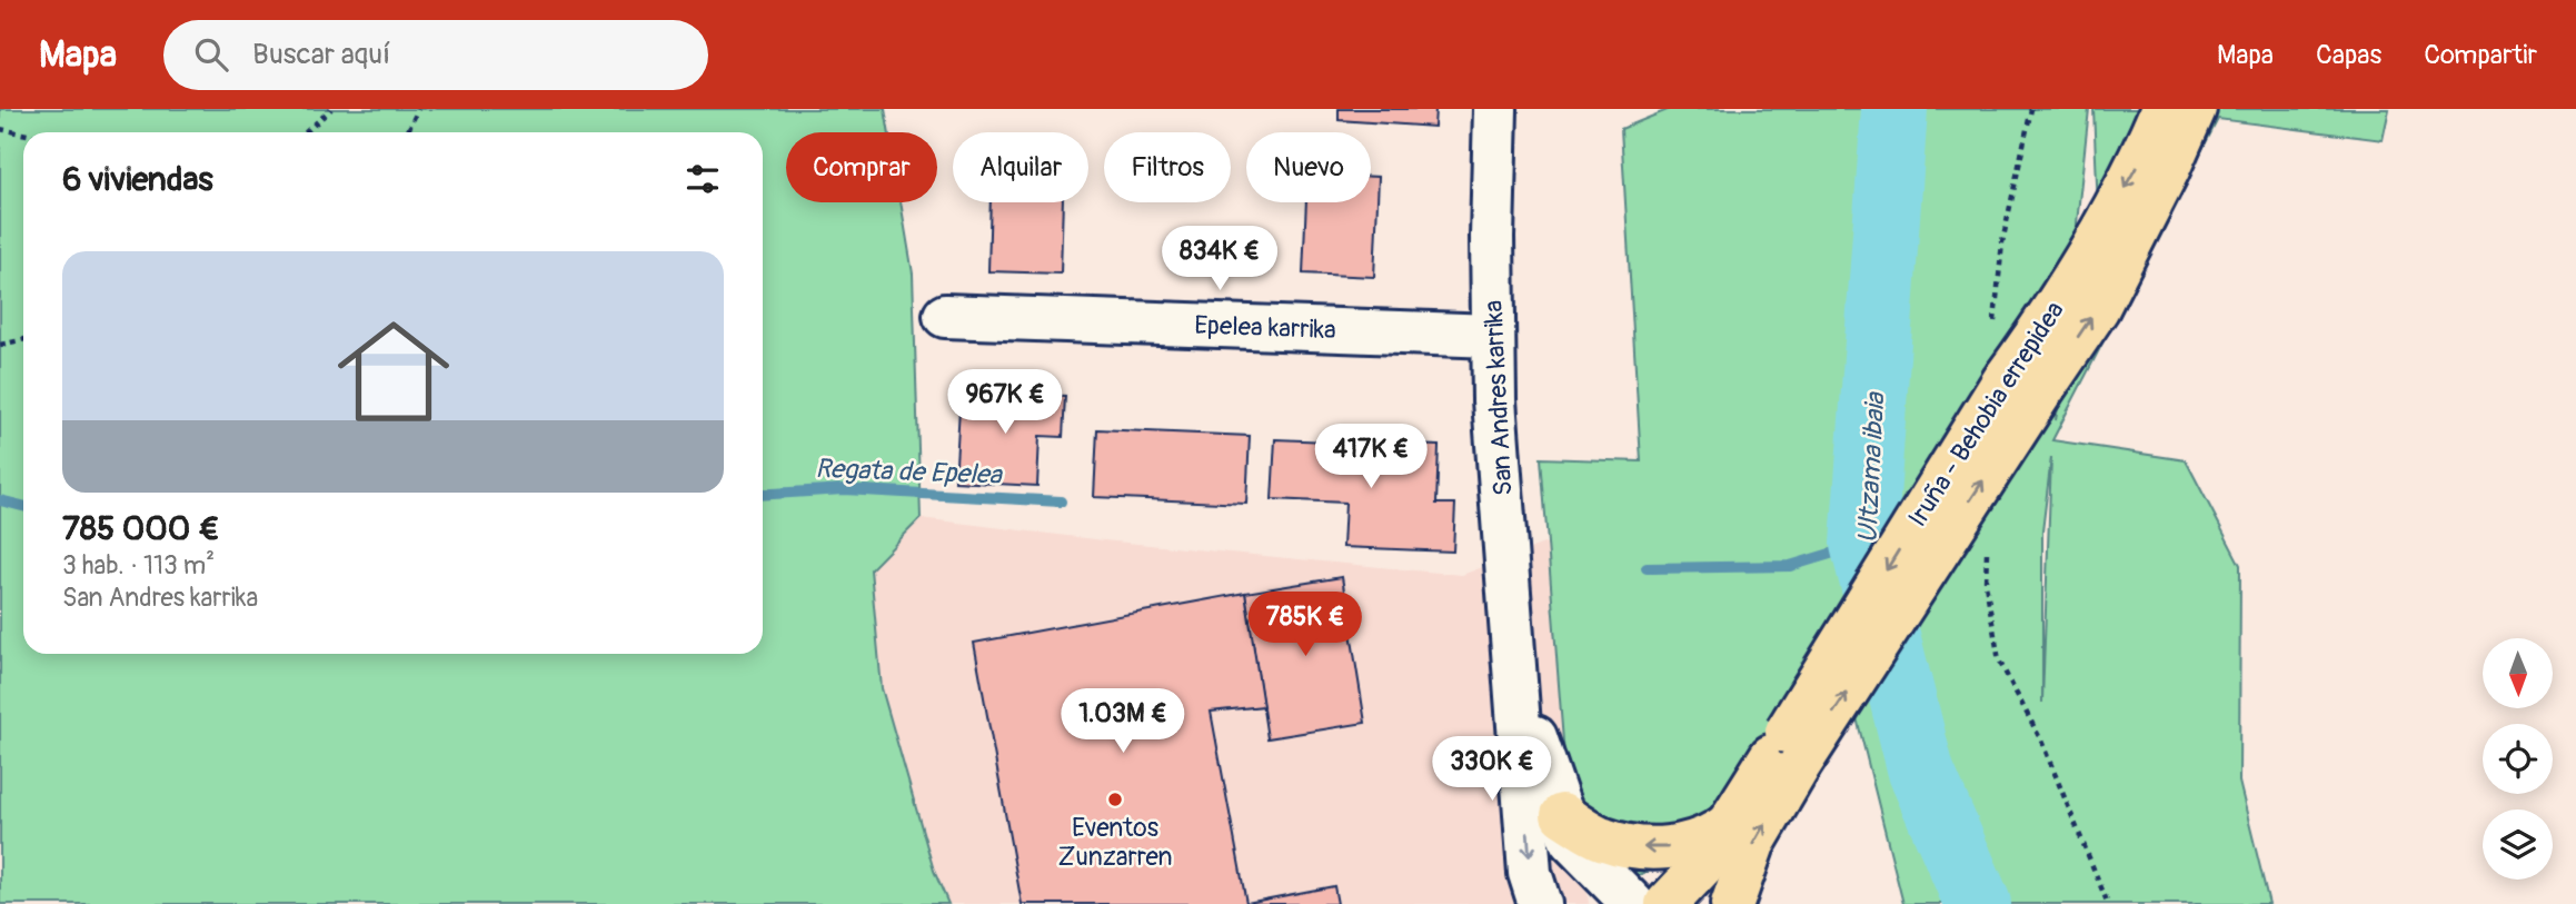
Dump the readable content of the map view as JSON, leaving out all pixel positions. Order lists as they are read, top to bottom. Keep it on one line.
{"streets":{"highway":["Iruña - Behobia errepidea"],"street":["Epelea karrika","San Andres karrika"]},"crossings":[["Epelea karrika","San Andres karrika"]],"water":["Ultzama ibaia","Regata de Epelea"],"places":["Eventos Zunzarren"],"north":"bottom","page":{"header":"Mapa","search":"Buscar aquí","nav":["Mapa","Capas","Compartir"],"chip":["Comprar","Alquilar","Filtros","Nuevo"],"heading":"6 viviendas","price":["834K €","967K €","417K €","785K €","1.03M €","330K €"],"list":[{"name":"785 000 €","note":"3 hab. · 113 m² · San Andres karrika"}]}}
